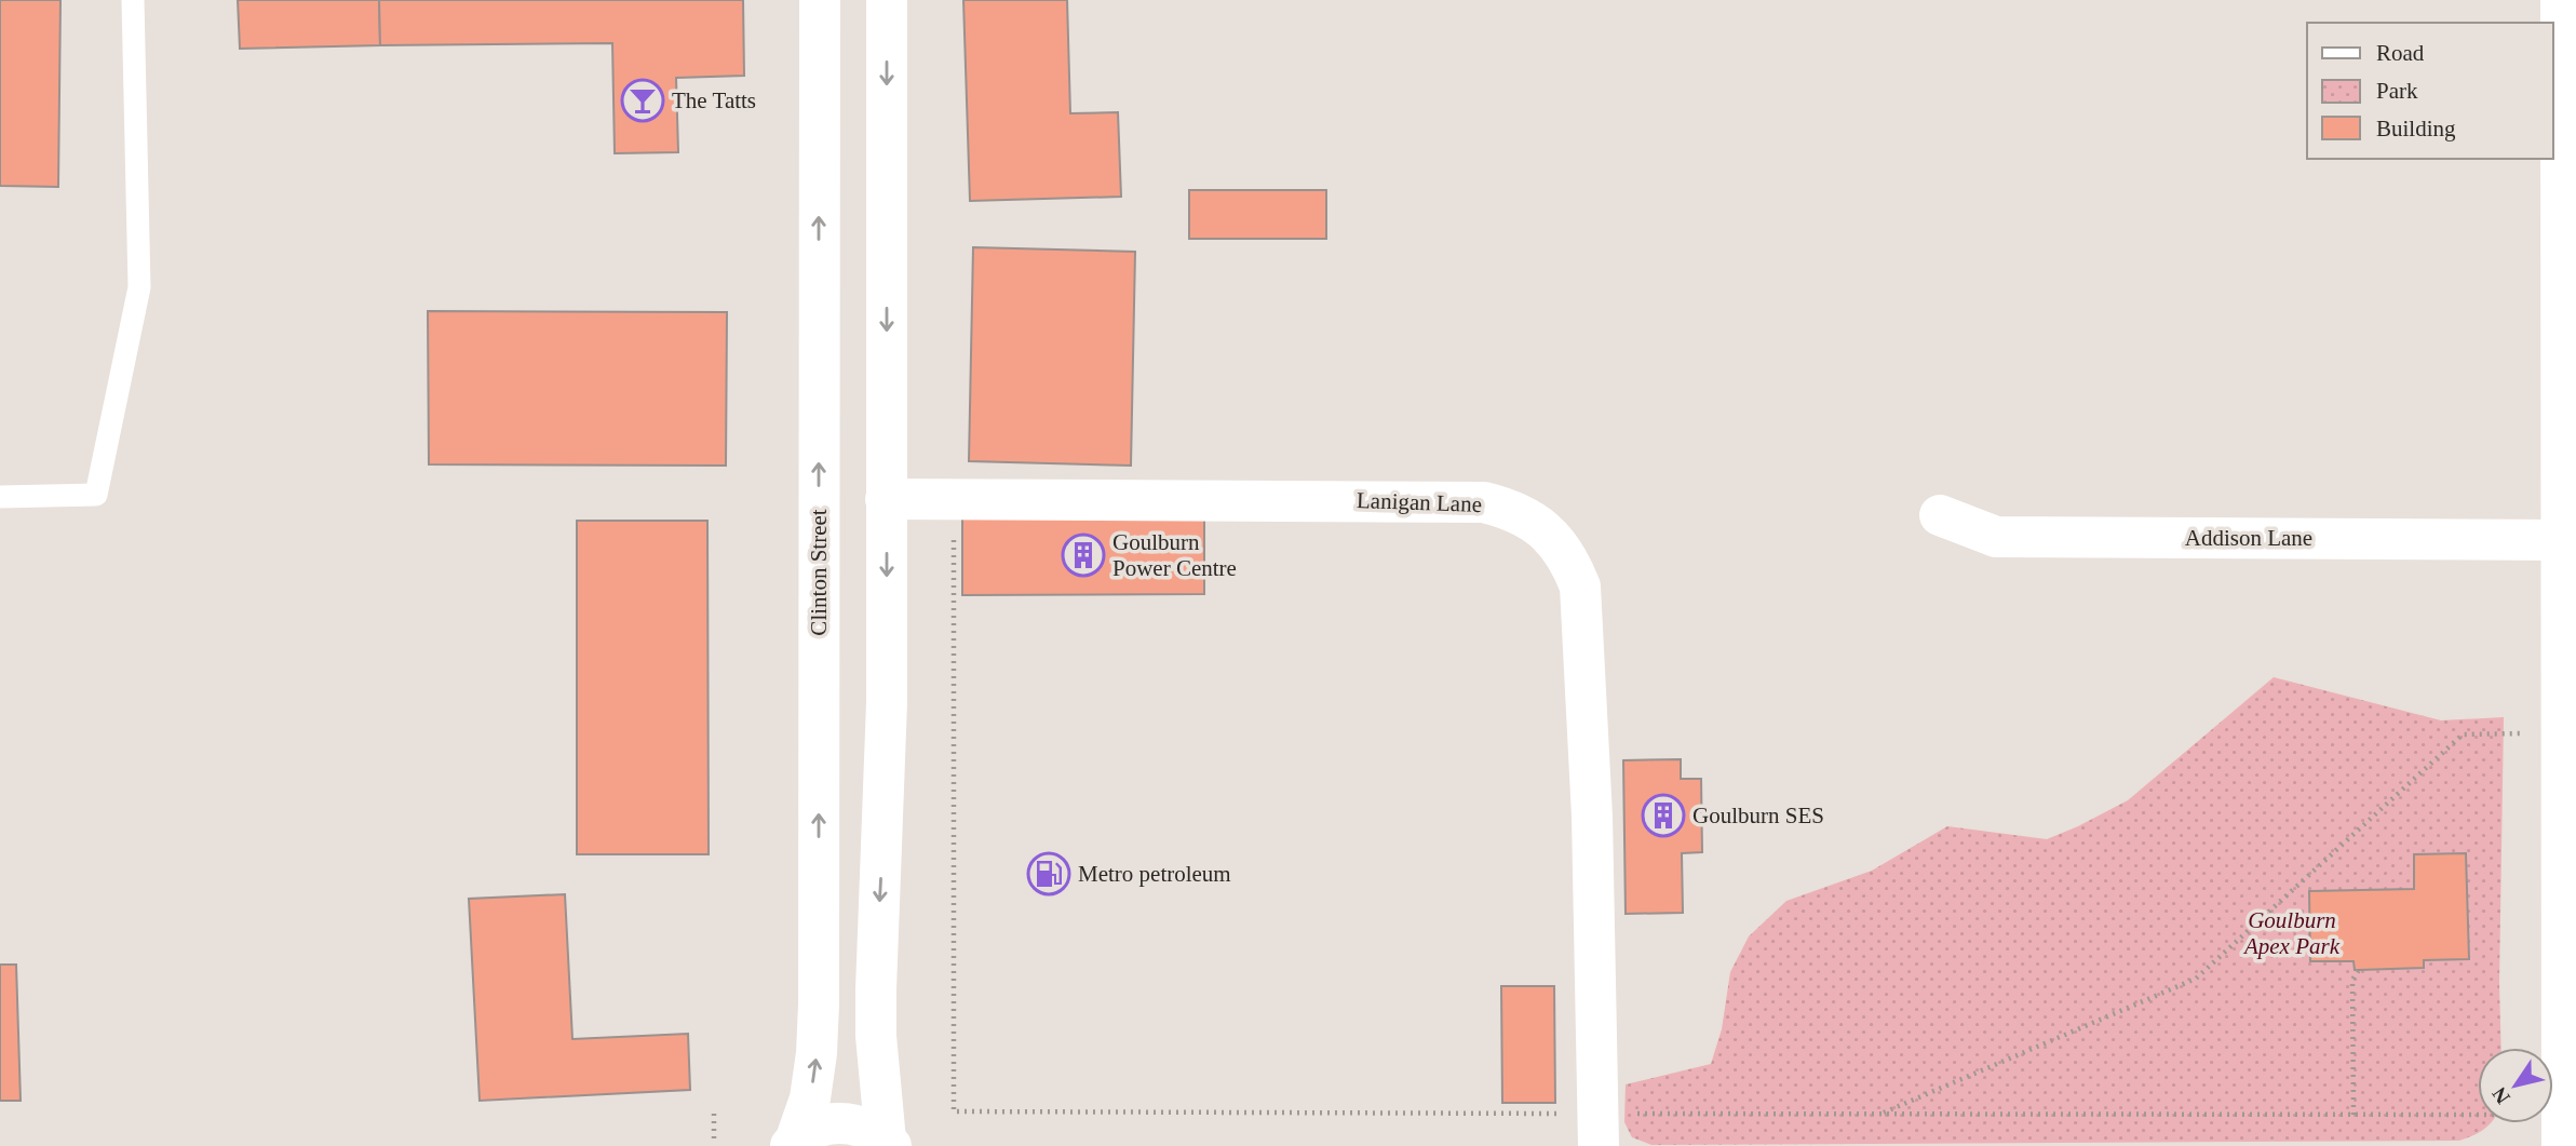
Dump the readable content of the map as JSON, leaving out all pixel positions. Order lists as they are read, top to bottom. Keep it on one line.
{"streets":{"street":["Lanigan Lane","Addison Lane","Clinton Street"]},"parks":["Goulburn Apex Park"],"places":{"bar":["The Tatts"],"building":["Goulburn Power Centre","Goulburn SES"],"fuel station":["Metro petroleum"]},"legend":["Road","Park","Building"],"north":"bottom left"}
